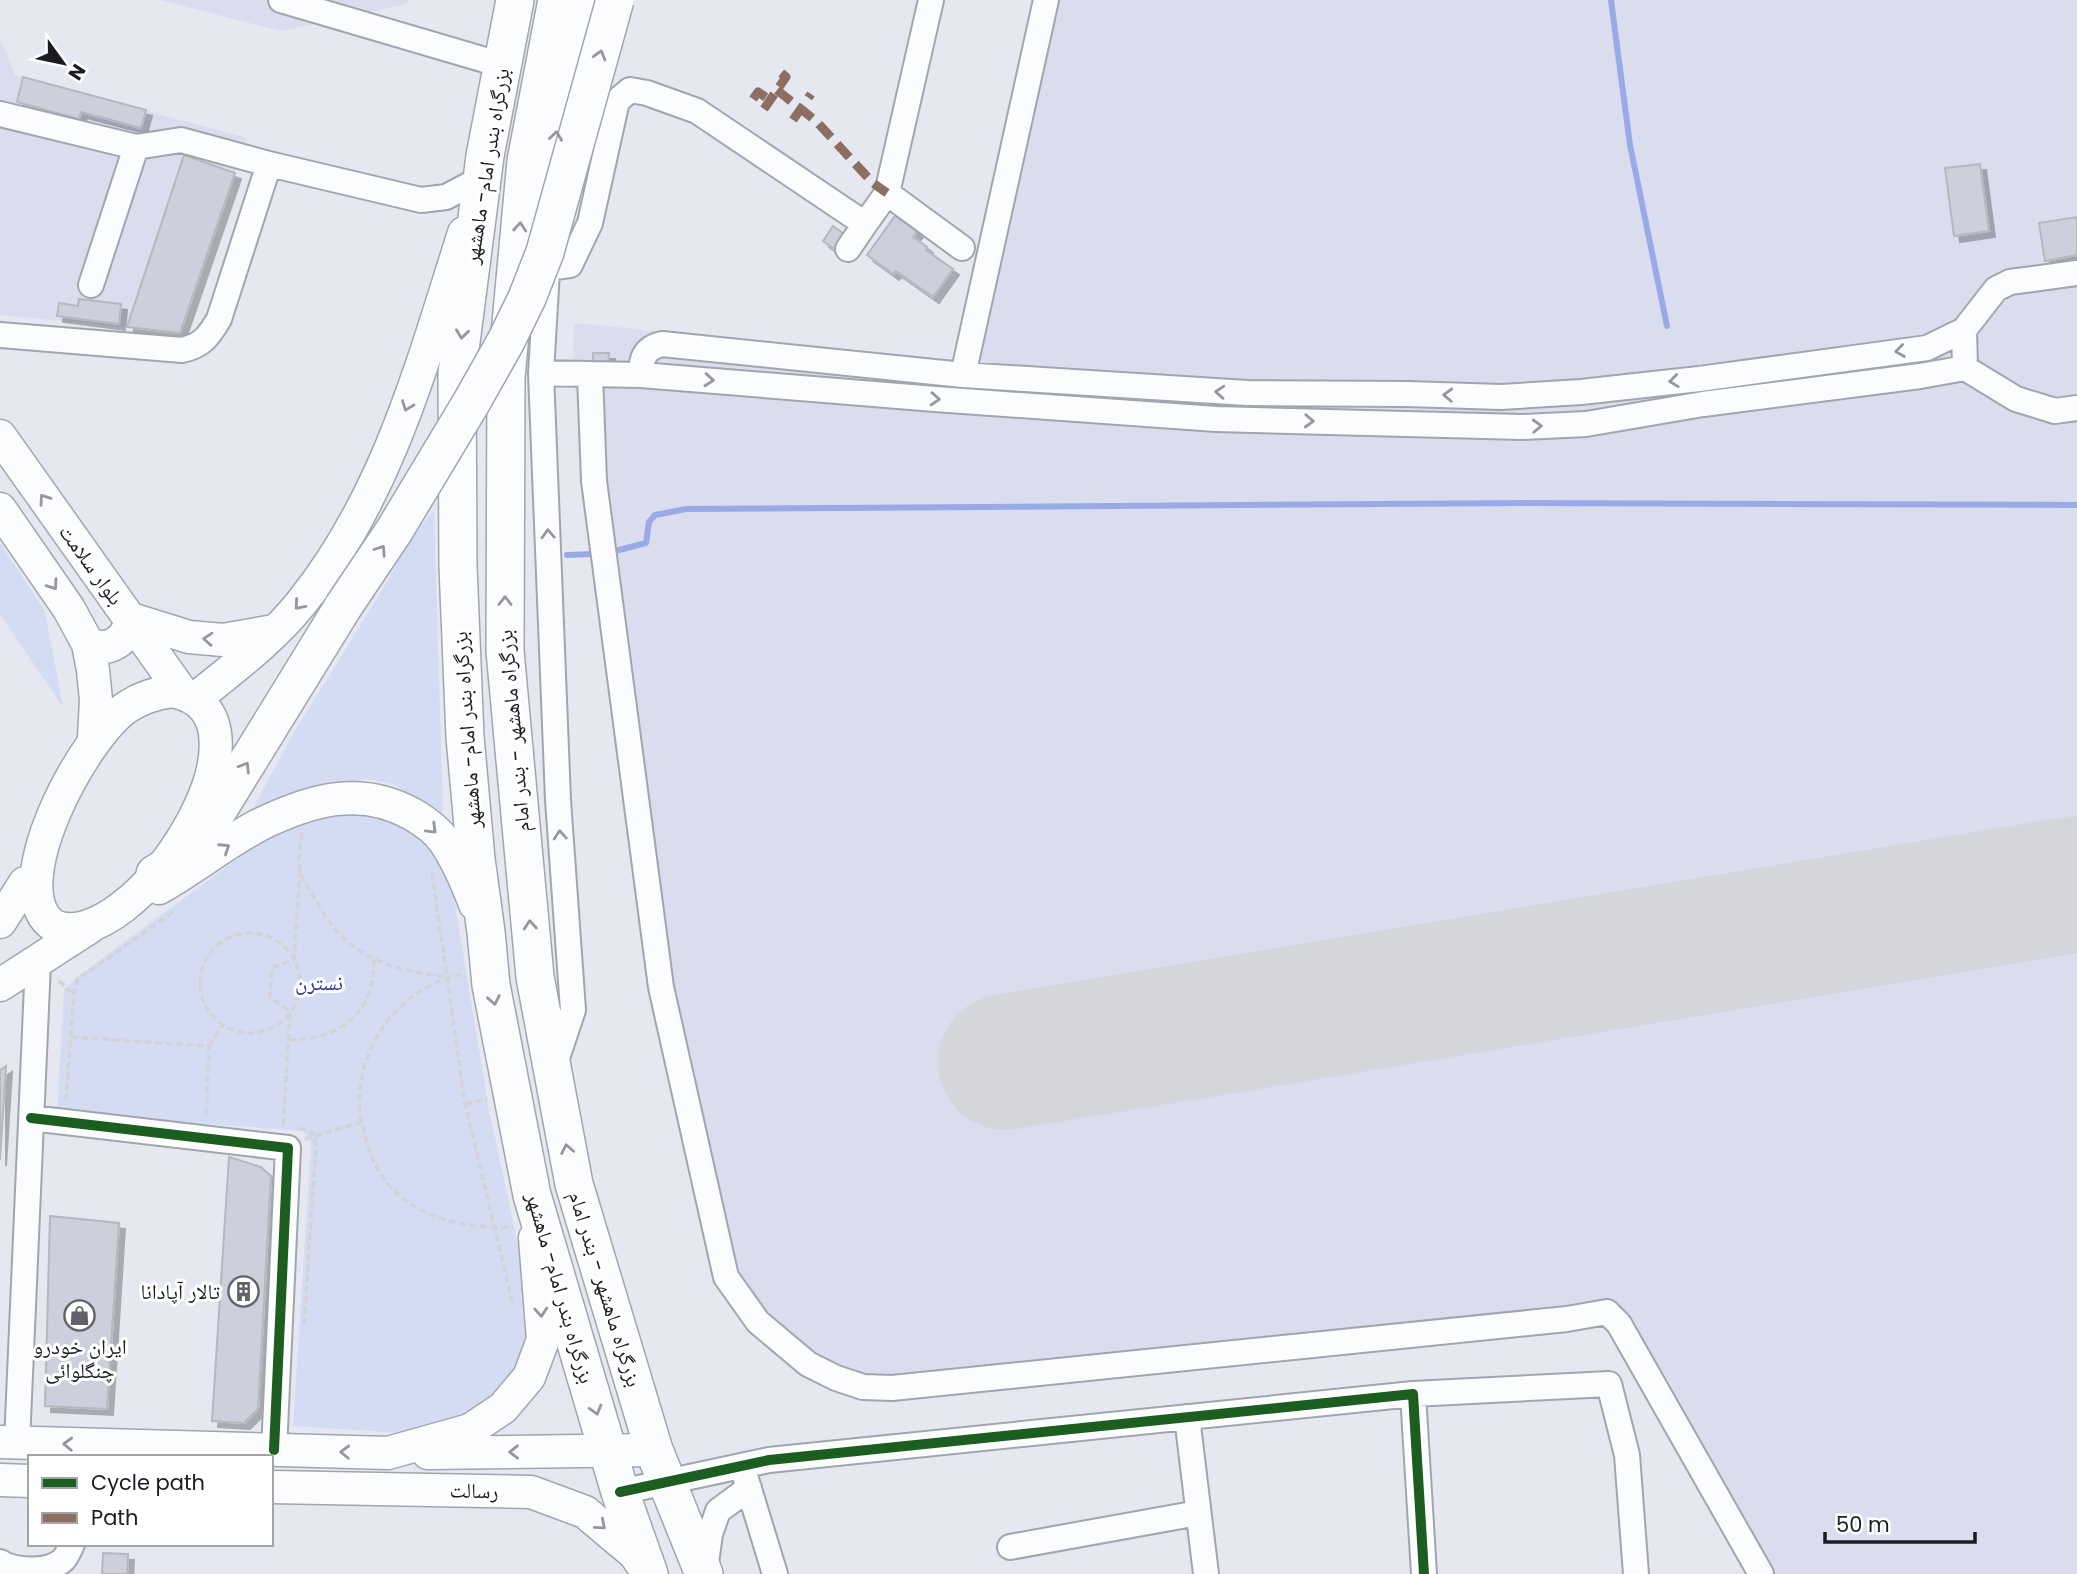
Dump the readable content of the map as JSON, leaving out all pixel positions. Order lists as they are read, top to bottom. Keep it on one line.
{"streets":{"highway":["بزرگراه بندر امام- ماهشهر","بزرگراه ماهشهر - بندر امام"],"main road":["بلوار سلامت","رسالت"]},"crossings":[["بزرگراه بندر امام- ماهشهر","رسالت"],["بزرگراه ماهشهر - بندر امام","رسالت"]],"one_way":["بزرگراه بندر امام- ماهشهر","بزرگراه ماهشهر - بندر امام"],"parks":["نسترن"],"places":{"building":["تالار آپادانا"],"shop":["ایران خودرو چنگلوائی"]},"legend":["Cycle path","Path"],"scale_bar":"50 m","north":"bottom right"}
